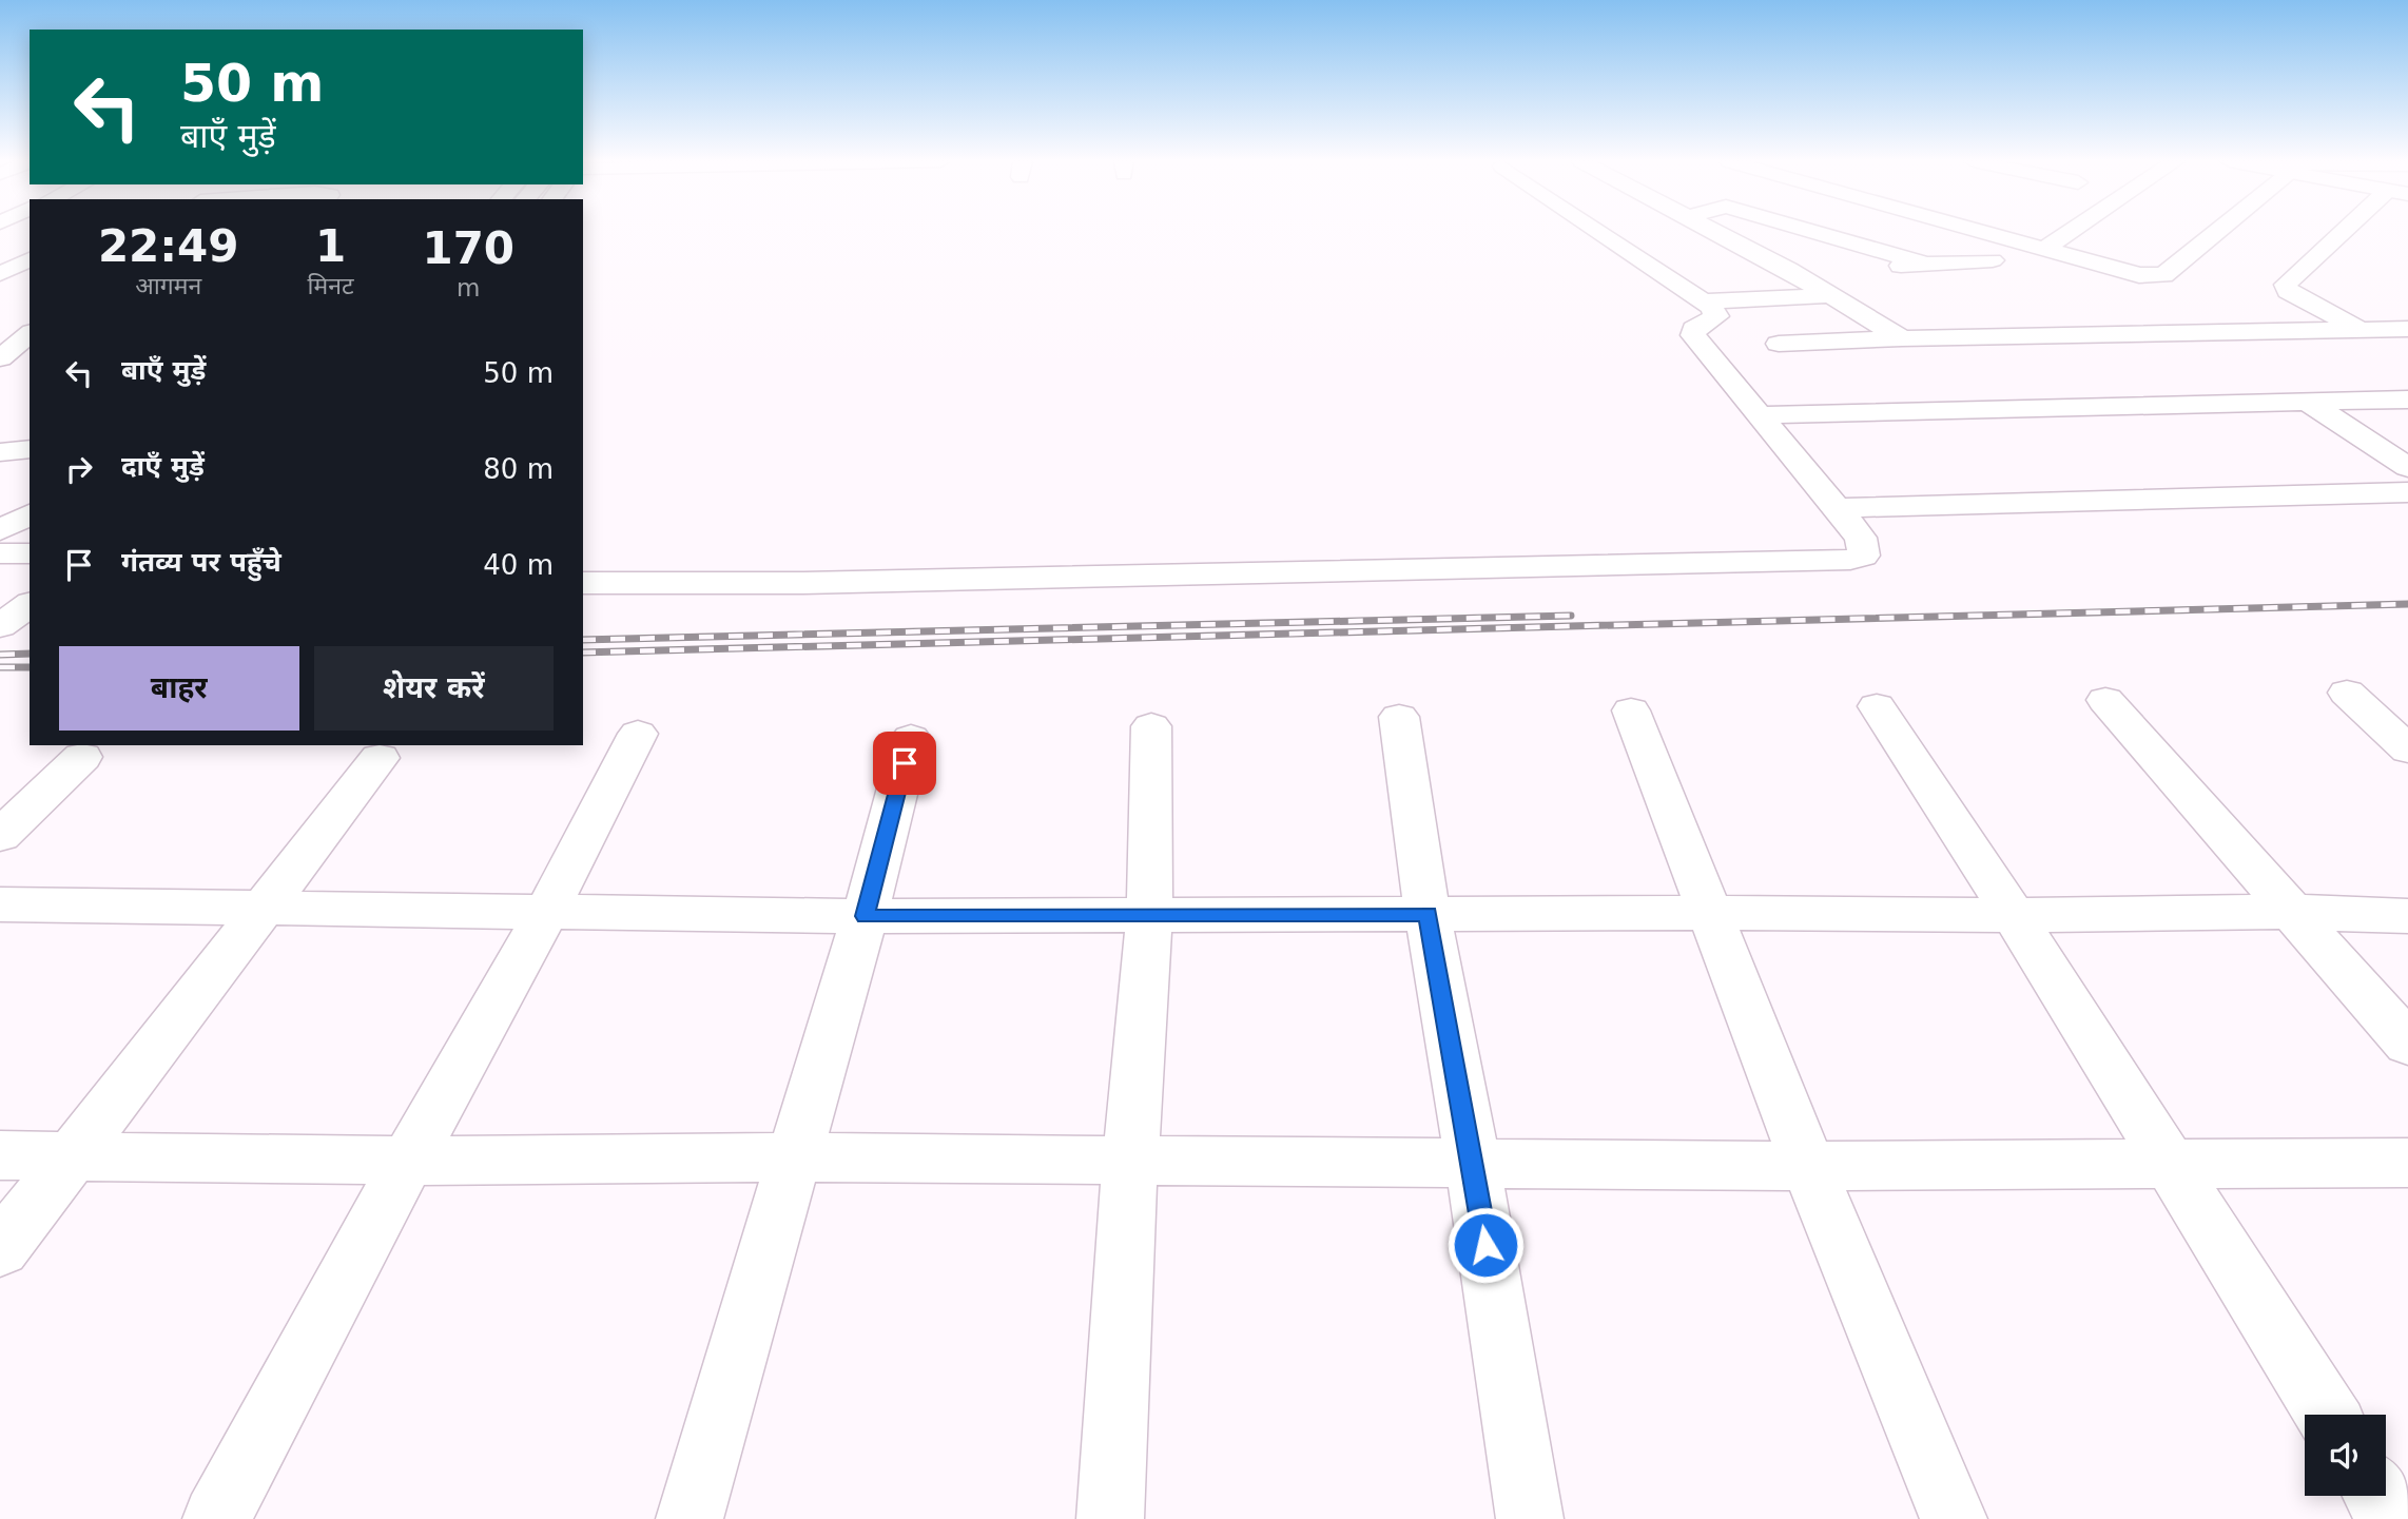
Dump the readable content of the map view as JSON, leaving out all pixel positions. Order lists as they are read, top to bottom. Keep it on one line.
{"page":{"turn":["50 m","बाएँ मुड़ें"],"eta":["22:49","आगमन","1","मिनट","170","m"],"list":[{"name":"बाएँ मुड़ें","value":"50 m"},{"name":"दाएँ मुड़ें","value":"80 m"},{"name":"गंतव्य पर पहुँचे","value":"40 m"}],"buttons":["बाहर","शेयर करें"]}}
